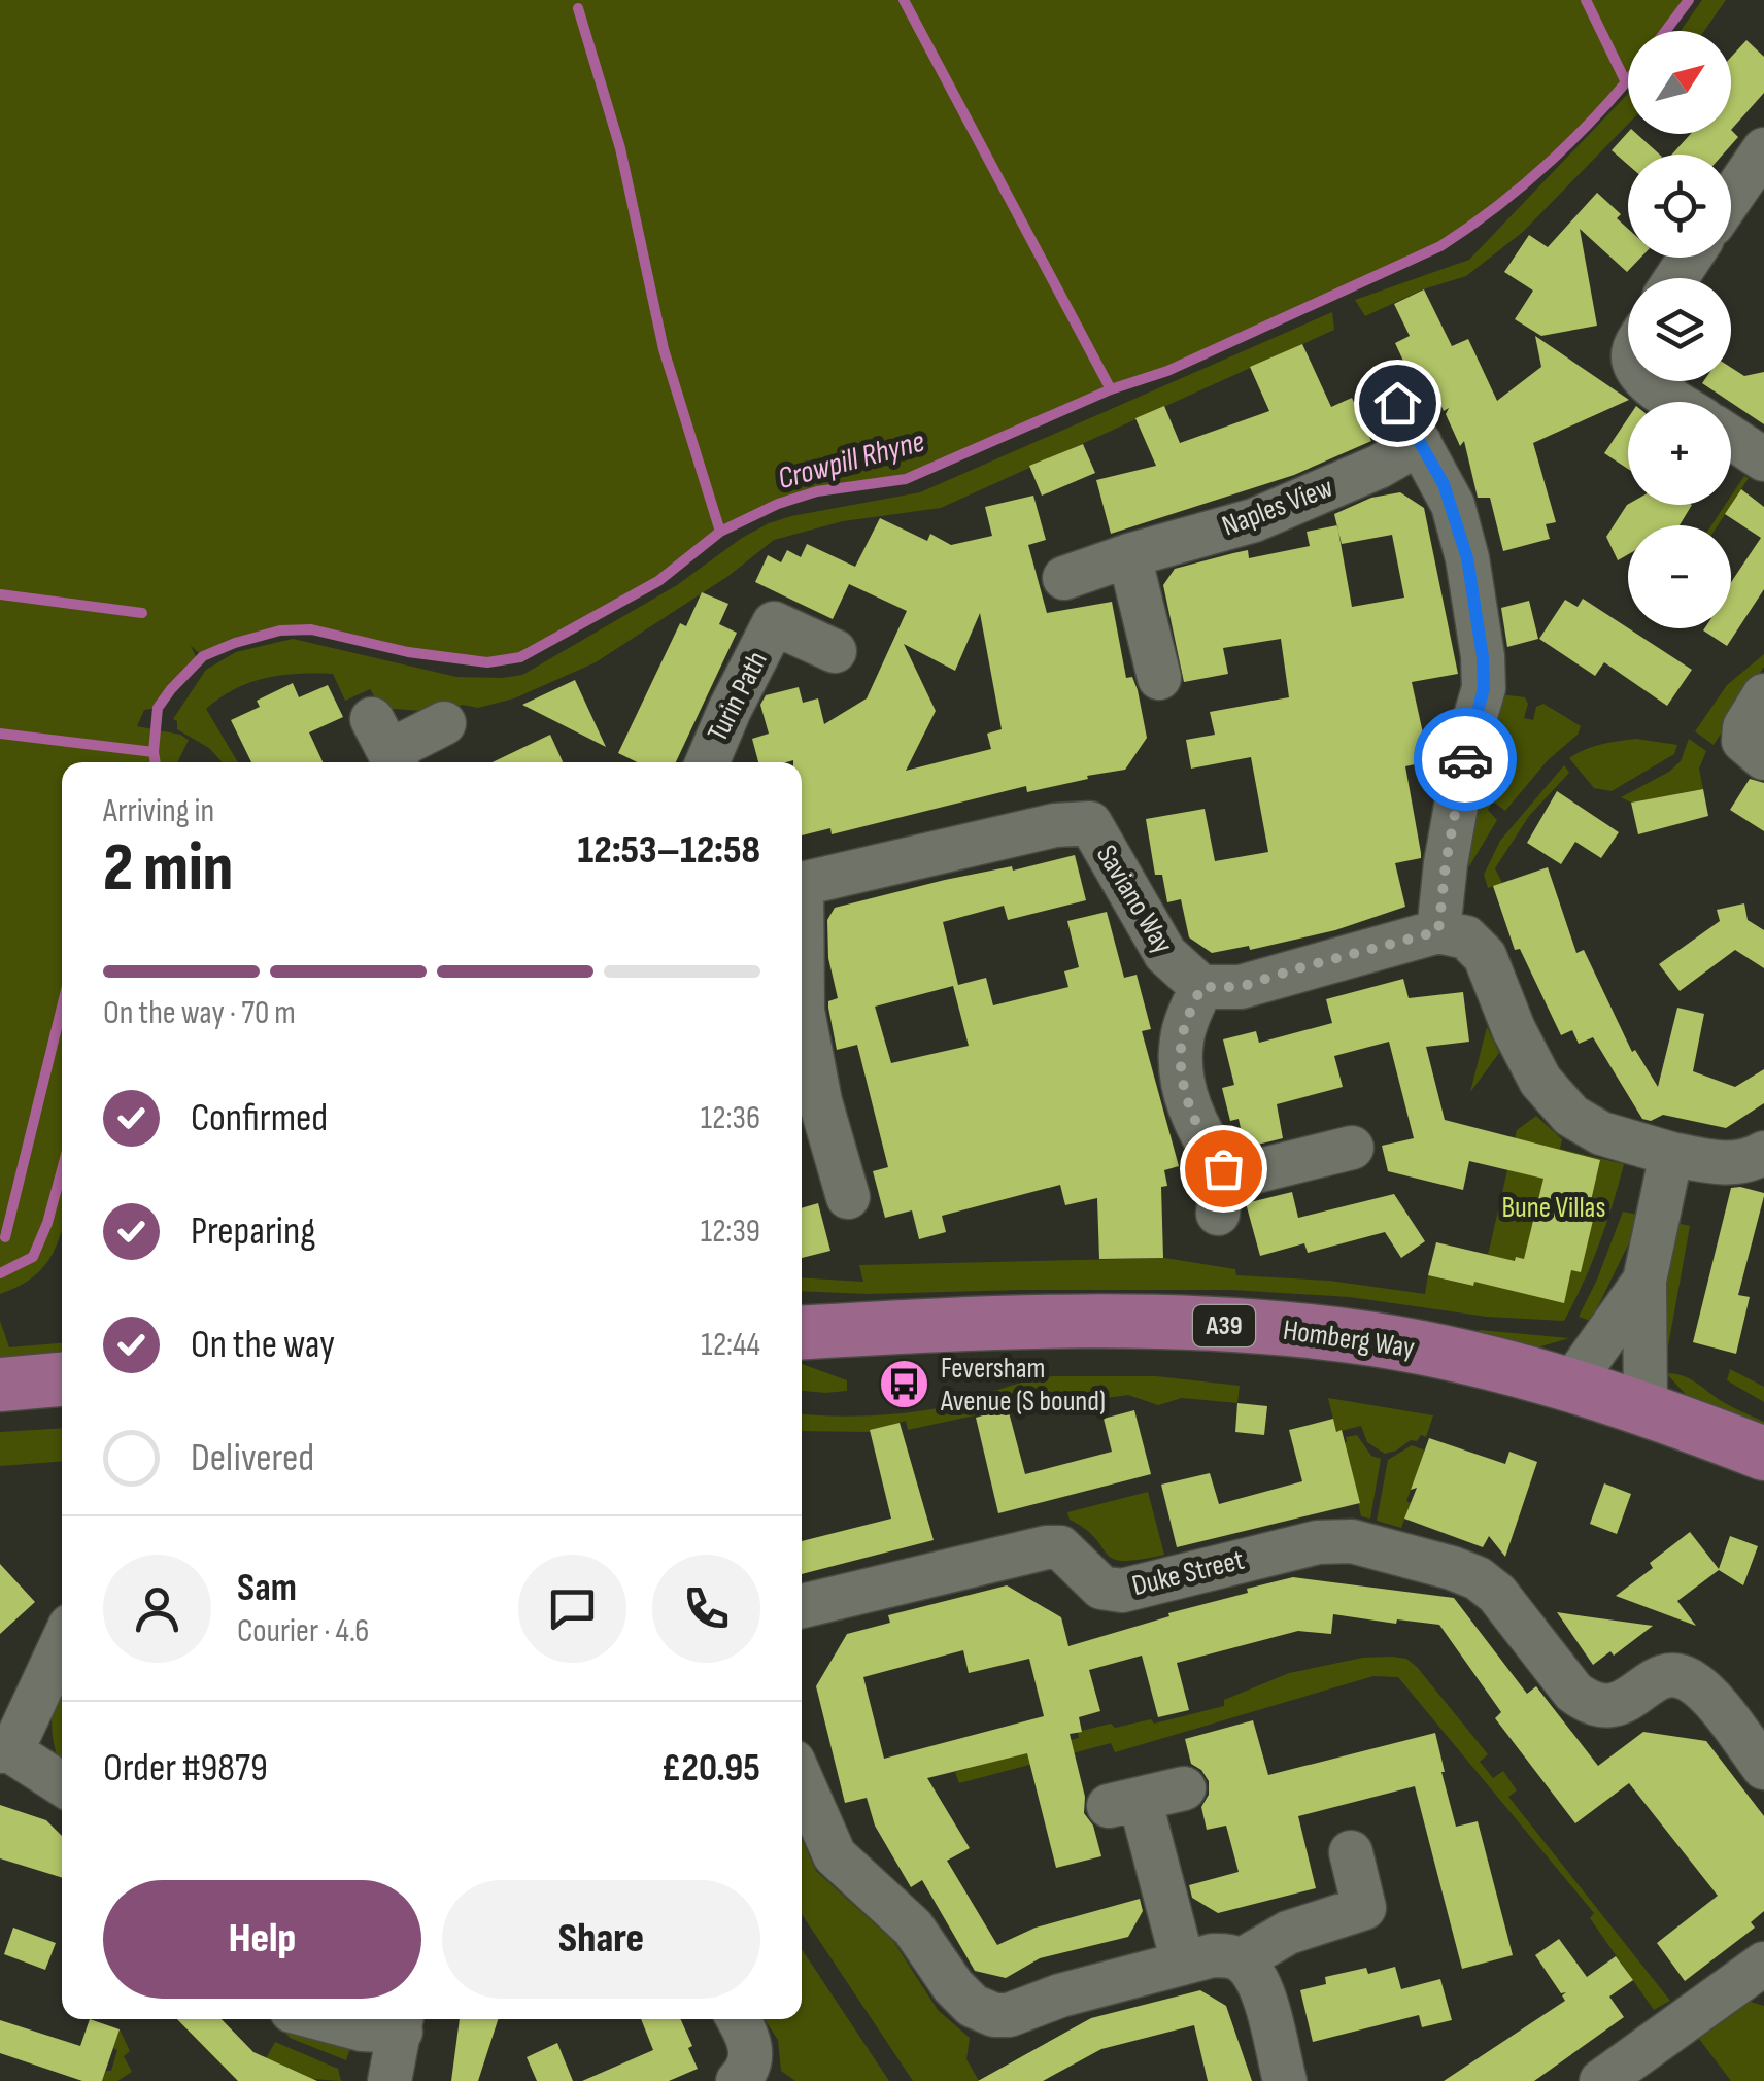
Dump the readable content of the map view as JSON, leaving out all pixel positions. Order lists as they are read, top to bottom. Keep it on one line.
{"streets":{"main road":["A39","Homberg Way"],"street":["Naples View","Turin Path","Saviano Way","Duke Street"]},"water":["Crowpill Rhyne"],"parks":["Bune Villas"],"places":{"bus stop":["Feversham Avenue (S bound)"]},"north":"top right","page":{"map_buttons":["+","−"],"heading":["2 min","Arriving in","12:53–12:58"],"panel":["Sam","Courier · 4.6","Order #9879","£20.95"],"bar":"On the way · 70 m","list":[["Confirmed","12:36"],["Preparing","12:39"],["On the way","12:44"],"Delivered"],"buttons":["Help","Share"]}}
